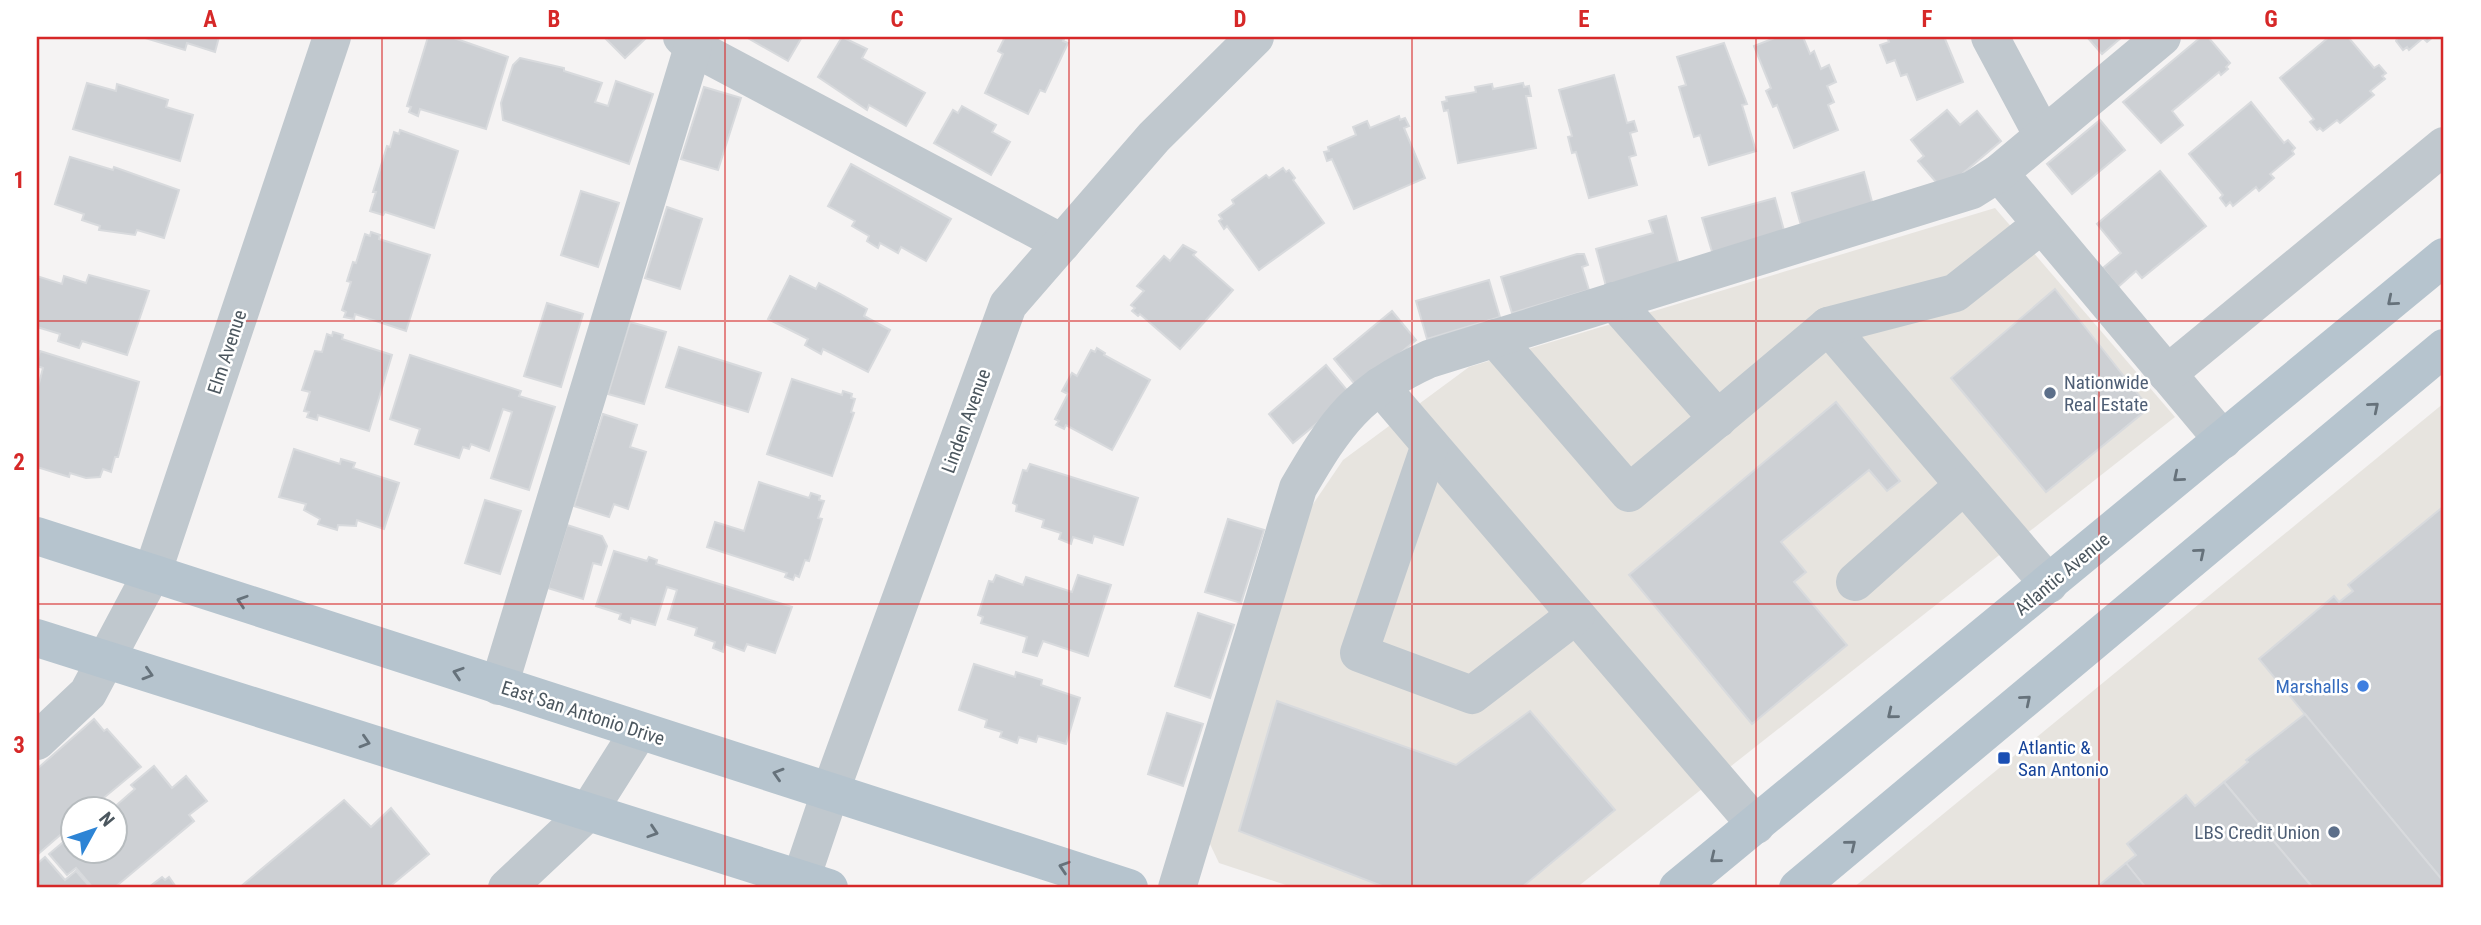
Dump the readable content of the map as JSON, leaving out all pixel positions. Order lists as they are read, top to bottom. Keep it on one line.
{"streets":{"main road":["Atlantic Avenue","East San Antonio Drive"],"street":["Elm Avenue","Linden Avenue"]},"crossings":[["Elm Avenue","East San Antonio Drive"],["Linden Avenue","East San Antonio Drive"]],"places":{"other":["Nationwide Real Estate","Marshalls","LBS Credit Union"],"transit":["Atlantic & San Antonio"]},"north":"top right","grid":{"columns":["A","B","C","D","E","F","G"],"rows":["1","2","3"]}}
